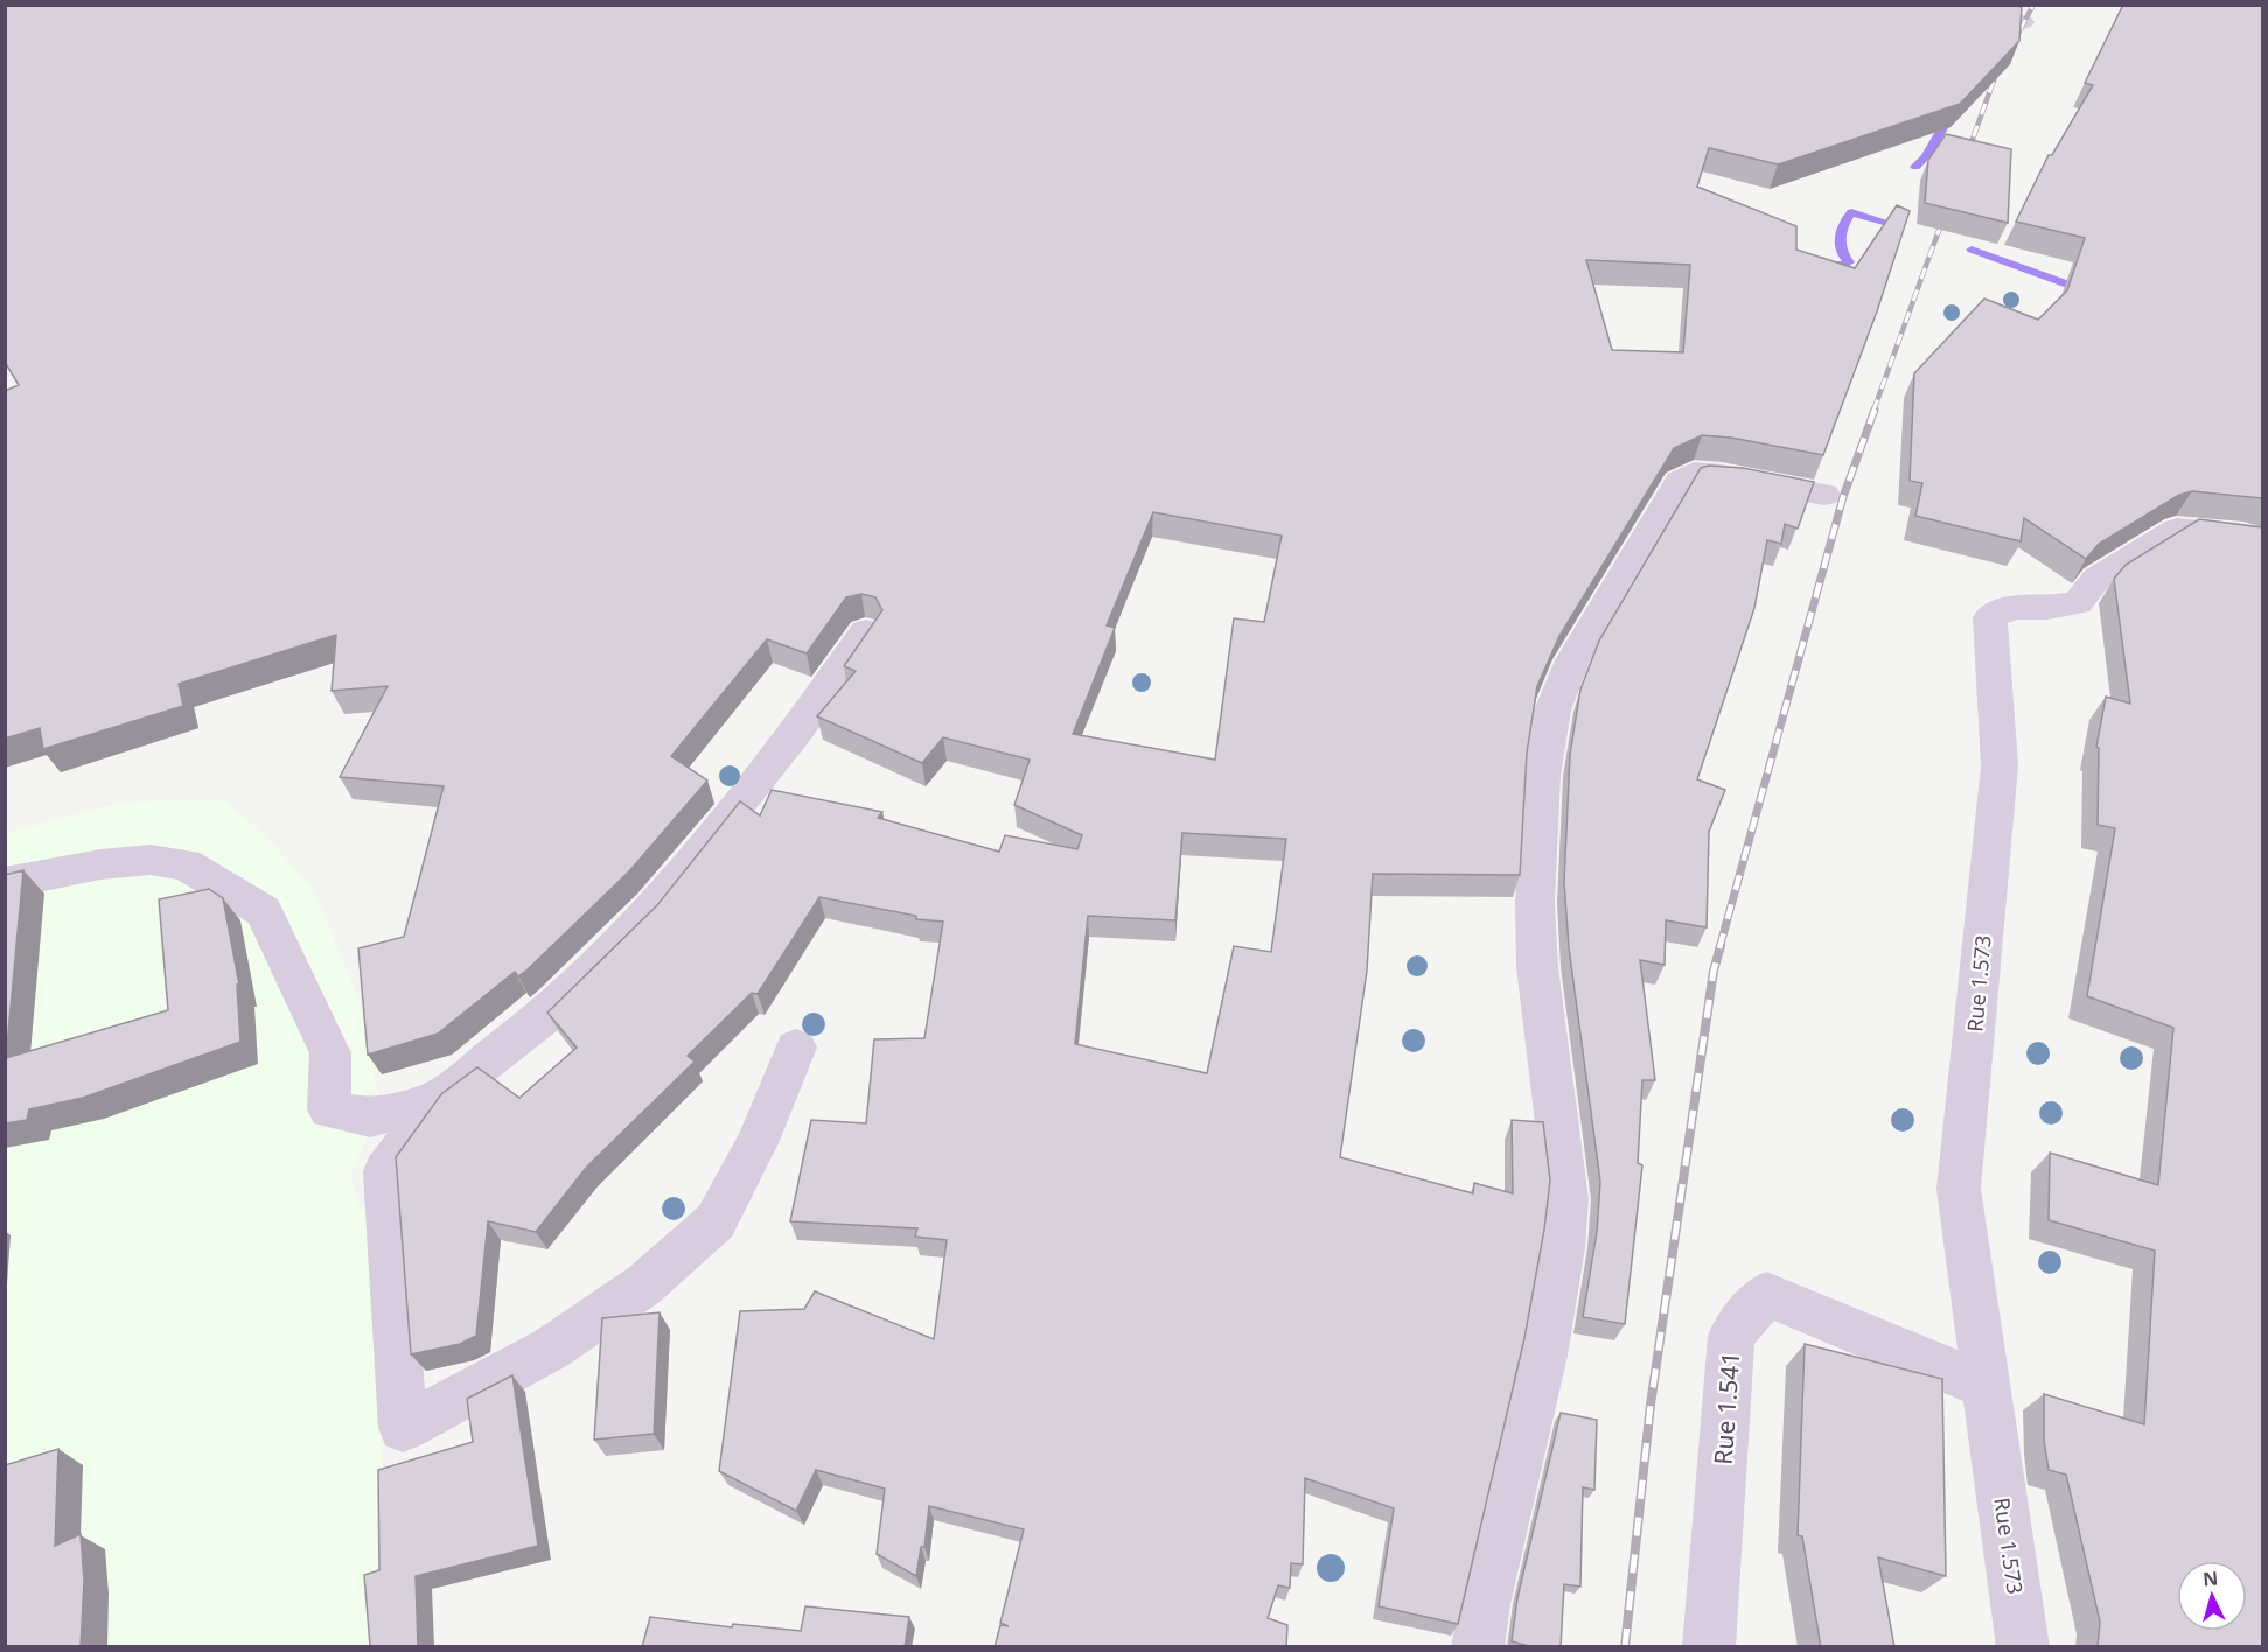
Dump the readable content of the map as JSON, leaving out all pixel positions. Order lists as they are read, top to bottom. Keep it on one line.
{"streets":{"street":["Rue 1.573","Rue 1.541"]},"crossings":[["Rue 1.573","Rue 1.541"]],"north":"top"}
